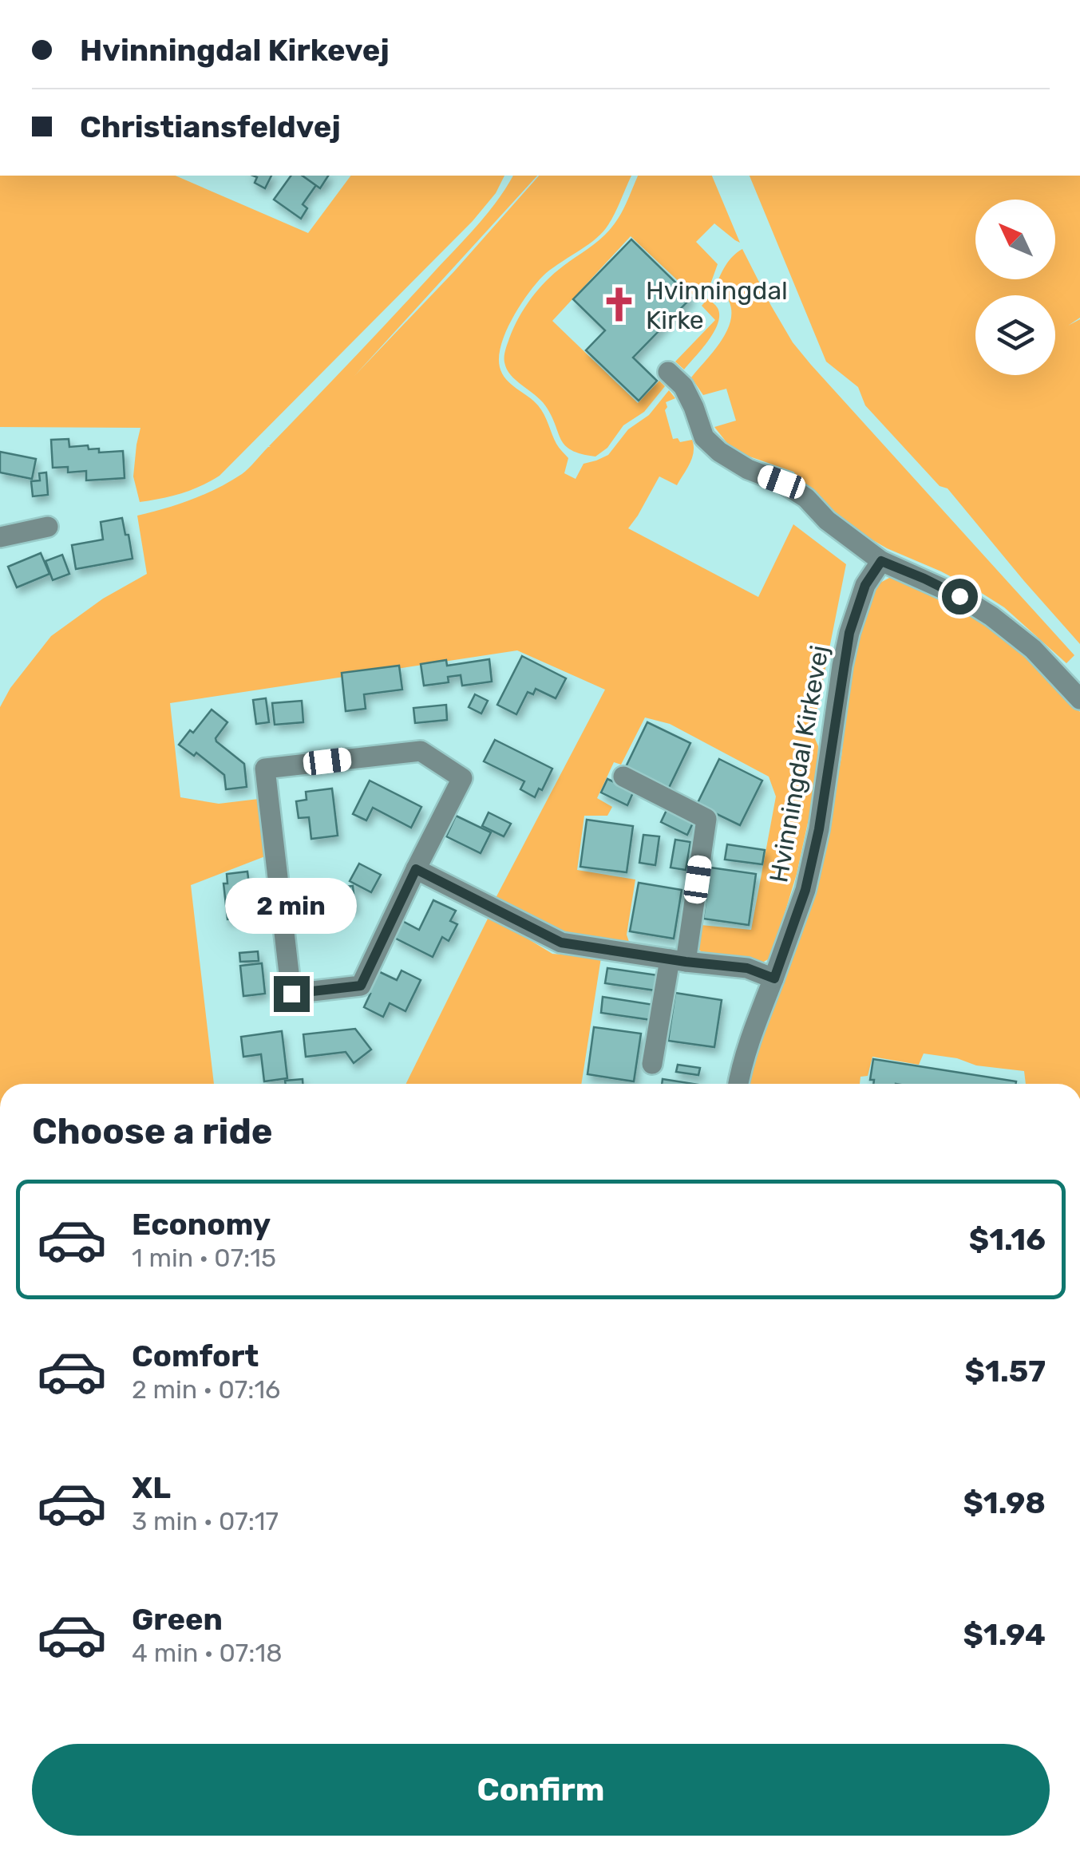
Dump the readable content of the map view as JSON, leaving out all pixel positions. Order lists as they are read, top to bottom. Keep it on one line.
{"streets":{"street":["Hvinningdal Kirkevej"]},"places":{"church":["Hvinningdal Kirke"]},"north":"top left","page":{"banner":["Hvinningdal Kirkevej","Christiansfeldvej"],"bubble":"2 min","heading":"Choose a ride","list":[{"name":"Economy","note":"1 min · 07:15","value":"$1.16"},{"name":"Comfort","note":"2 min · 07:16","value":"$1.57"},{"name":"XL","note":"3 min · 07:17","value":"$1.98"},{"name":"Green","note":"4 min · 07:18","value":"$1.94"}],"buttons":"Confirm"}}
